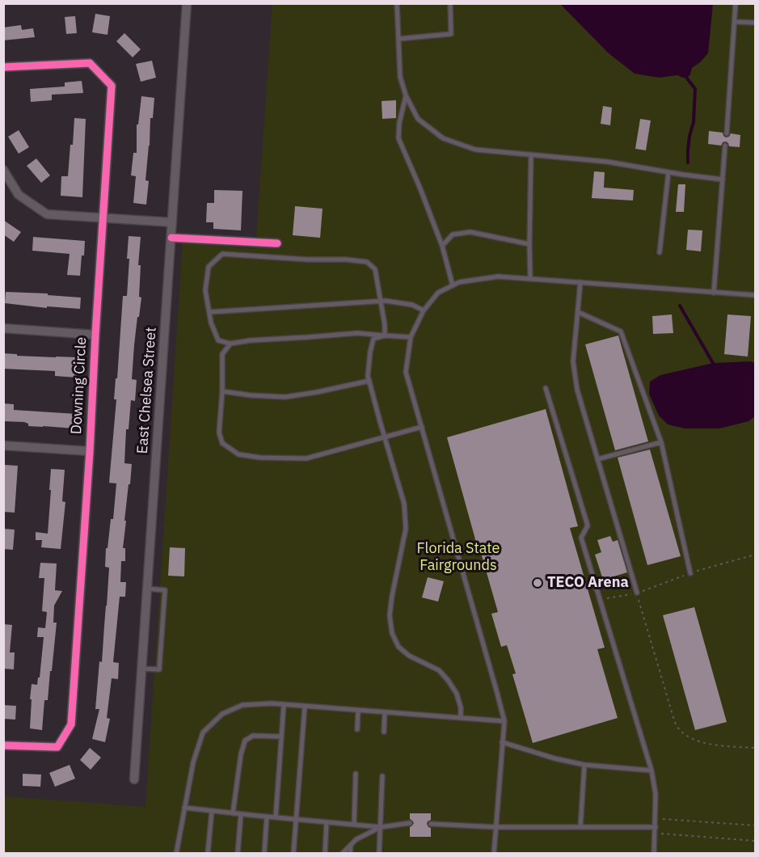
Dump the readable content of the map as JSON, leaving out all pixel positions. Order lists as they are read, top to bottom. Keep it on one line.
{"streets":{"street":["Downing Circle","East Chelsea Street"]},"parks":["Florida State Fairgrounds"],"places":["TECO Arena"]}
